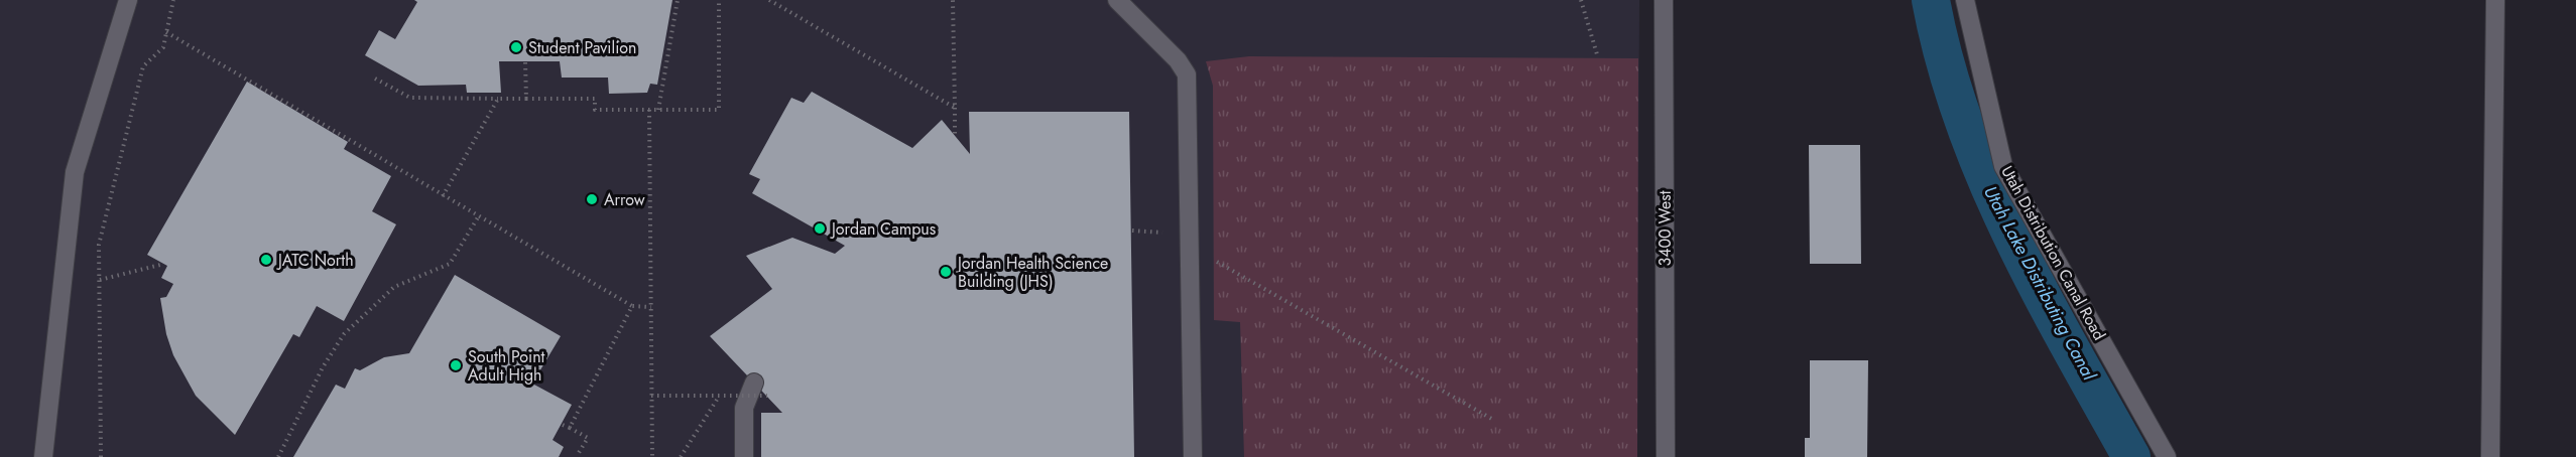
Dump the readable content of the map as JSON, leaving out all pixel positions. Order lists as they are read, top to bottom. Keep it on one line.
{"streets":{"street":["3400 West","Utah Distribution Canal Road"]},"water":["Utah Lake Distributing Canal"],"places":["Student Pavilion","Arrow","Jordan Campus","JATC North","Jordan Health Science Building (JHS)","South Point Adult High"]}
